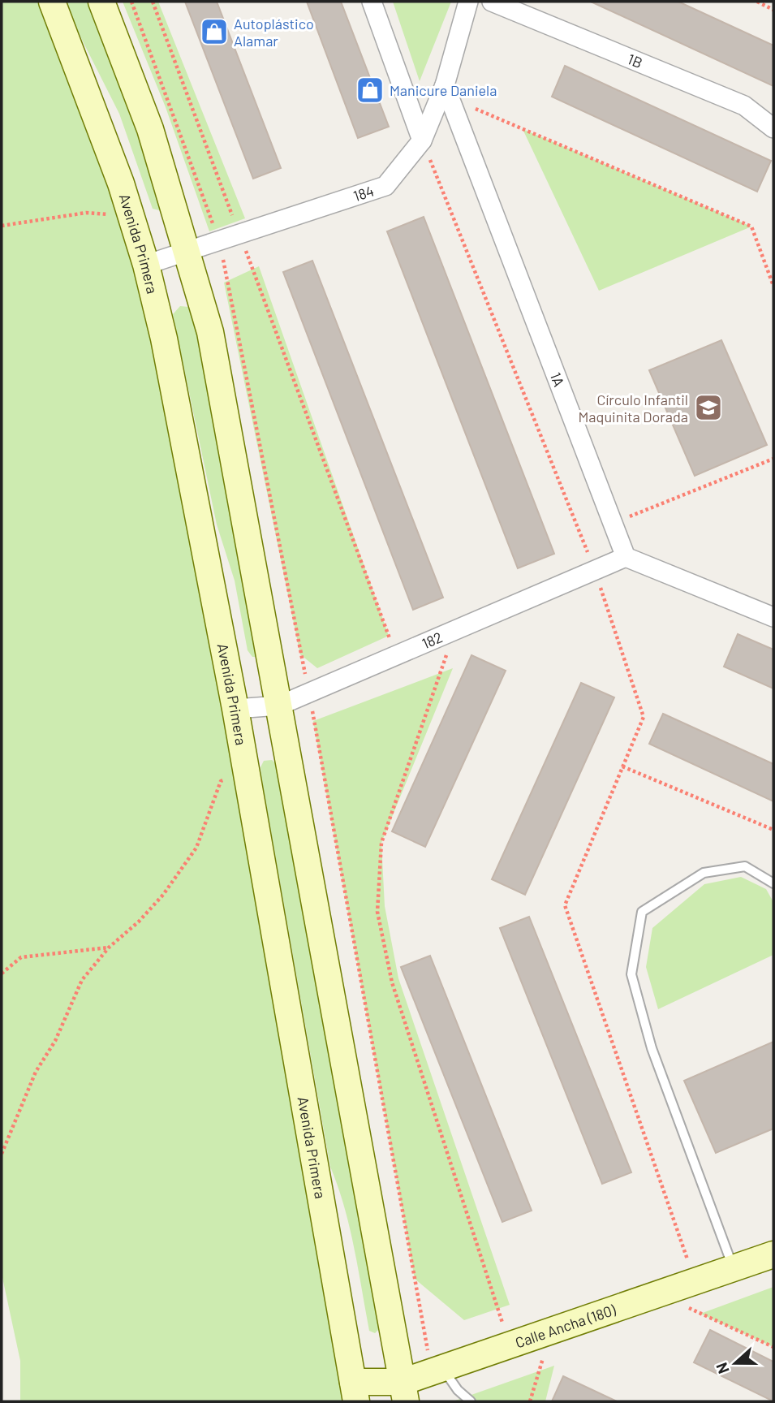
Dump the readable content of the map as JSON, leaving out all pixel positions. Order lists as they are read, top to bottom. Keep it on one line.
{"streets":{"street":["1B","184","Avenida Primera","1A","182","Calle Ancha (180)"]},"crossings":[["184","Avenida Primera"],["184","1A"],["Avenida Primera","182"],["Avenida Primera","Calle Ancha (180)"],["1A","182"]],"places":{"shop":["Autoplástico Alamar","Manicure Daniela"],"school or university":["Círculo Infantil Maquinita Dorada"]},"north":"left"}
